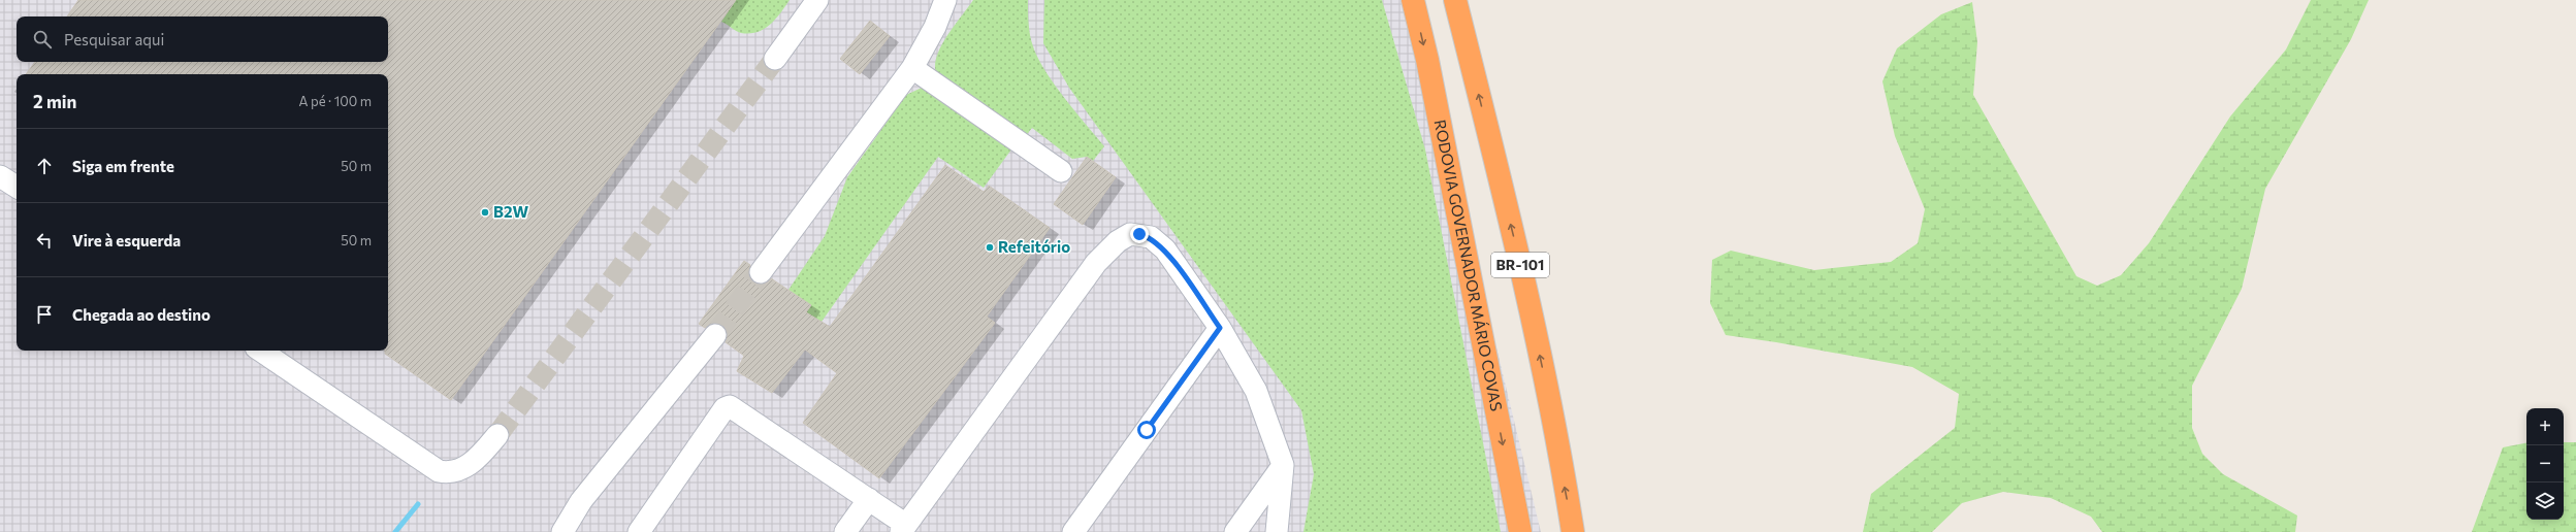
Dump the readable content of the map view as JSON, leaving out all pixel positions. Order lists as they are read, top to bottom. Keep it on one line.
{"streets":{"highway":["BR-101","RODOVIA GOVERNADOR MÁRIO COVAS"]},"places":["B2W","Refeitório"],"page":{"search":"Pesquisar aqui","heading":["2 min","A pé · 100 m"],"list":[["Siga em frente","50 m"],["Vire à esquerda","50 m"],"Chegada ao destino"],"map_buttons":["+","−"]}}
